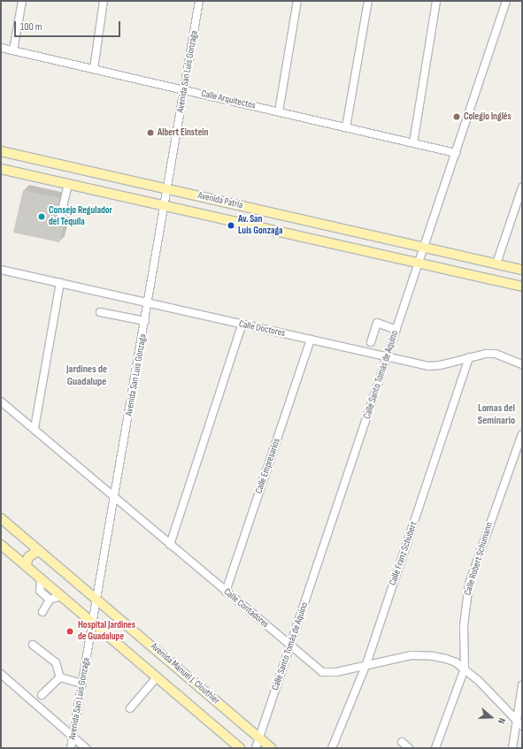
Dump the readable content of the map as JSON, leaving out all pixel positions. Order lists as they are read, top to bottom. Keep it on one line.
{"streets":{"main road":["Avenida Patria","Avenida Manuel J. Clouthier"],"street":["Avenida San Luis Gonzaga","Calle Arquitectos","Calle Doctores","Calle Santo Tomás de Aquino","Calle Empresarios","Calle Franz Schubert","Calle Robert Schumann","Calle Contadores"]},"crossings":[["Avenida San Luis Gonzaga","Calle Arquitectos"],["Avenida San Luis Gonzaga","Avenida Patria"],["Avenida San Luis Gonzaga","Calle Doctores"],["Avenida San Luis Gonzaga","Calle Contadores"],["Avenida San Luis Gonzaga","Avenida Manuel J. Clouthier"],["Calle Arquitectos","Calle Santo Tomás de Aquino"],["Avenida Patria","Calle Santo Tomás de Aquino"],["Calle Doctores","Calle Santo Tomás de Aquino"],["Calle Doctores","Calle Empresarios"],["Calle Doctores","Calle Franz Schubert"],["Calle Santo Tomás de Aquino","Calle Contadores"],["Calle Santo Tomás de Aquino","Avenida Manuel J. Clouthier"],["Calle Empresarios","Calle Contadores"],["Calle Franz Schubert","Calle Contadores"],["Calle Robert Schumann","Calle Contadores"]],"districts":["Jardines de Guadalupe","Lomas del Seminario"],"places":["Colegio Inglés","Albert Einstein","Consejo Regulador del Tequila","Av. San Luis Gonzaga","Hospital Jardines de Guadalupe"],"scale_bar":"100 m","north":"right"}
